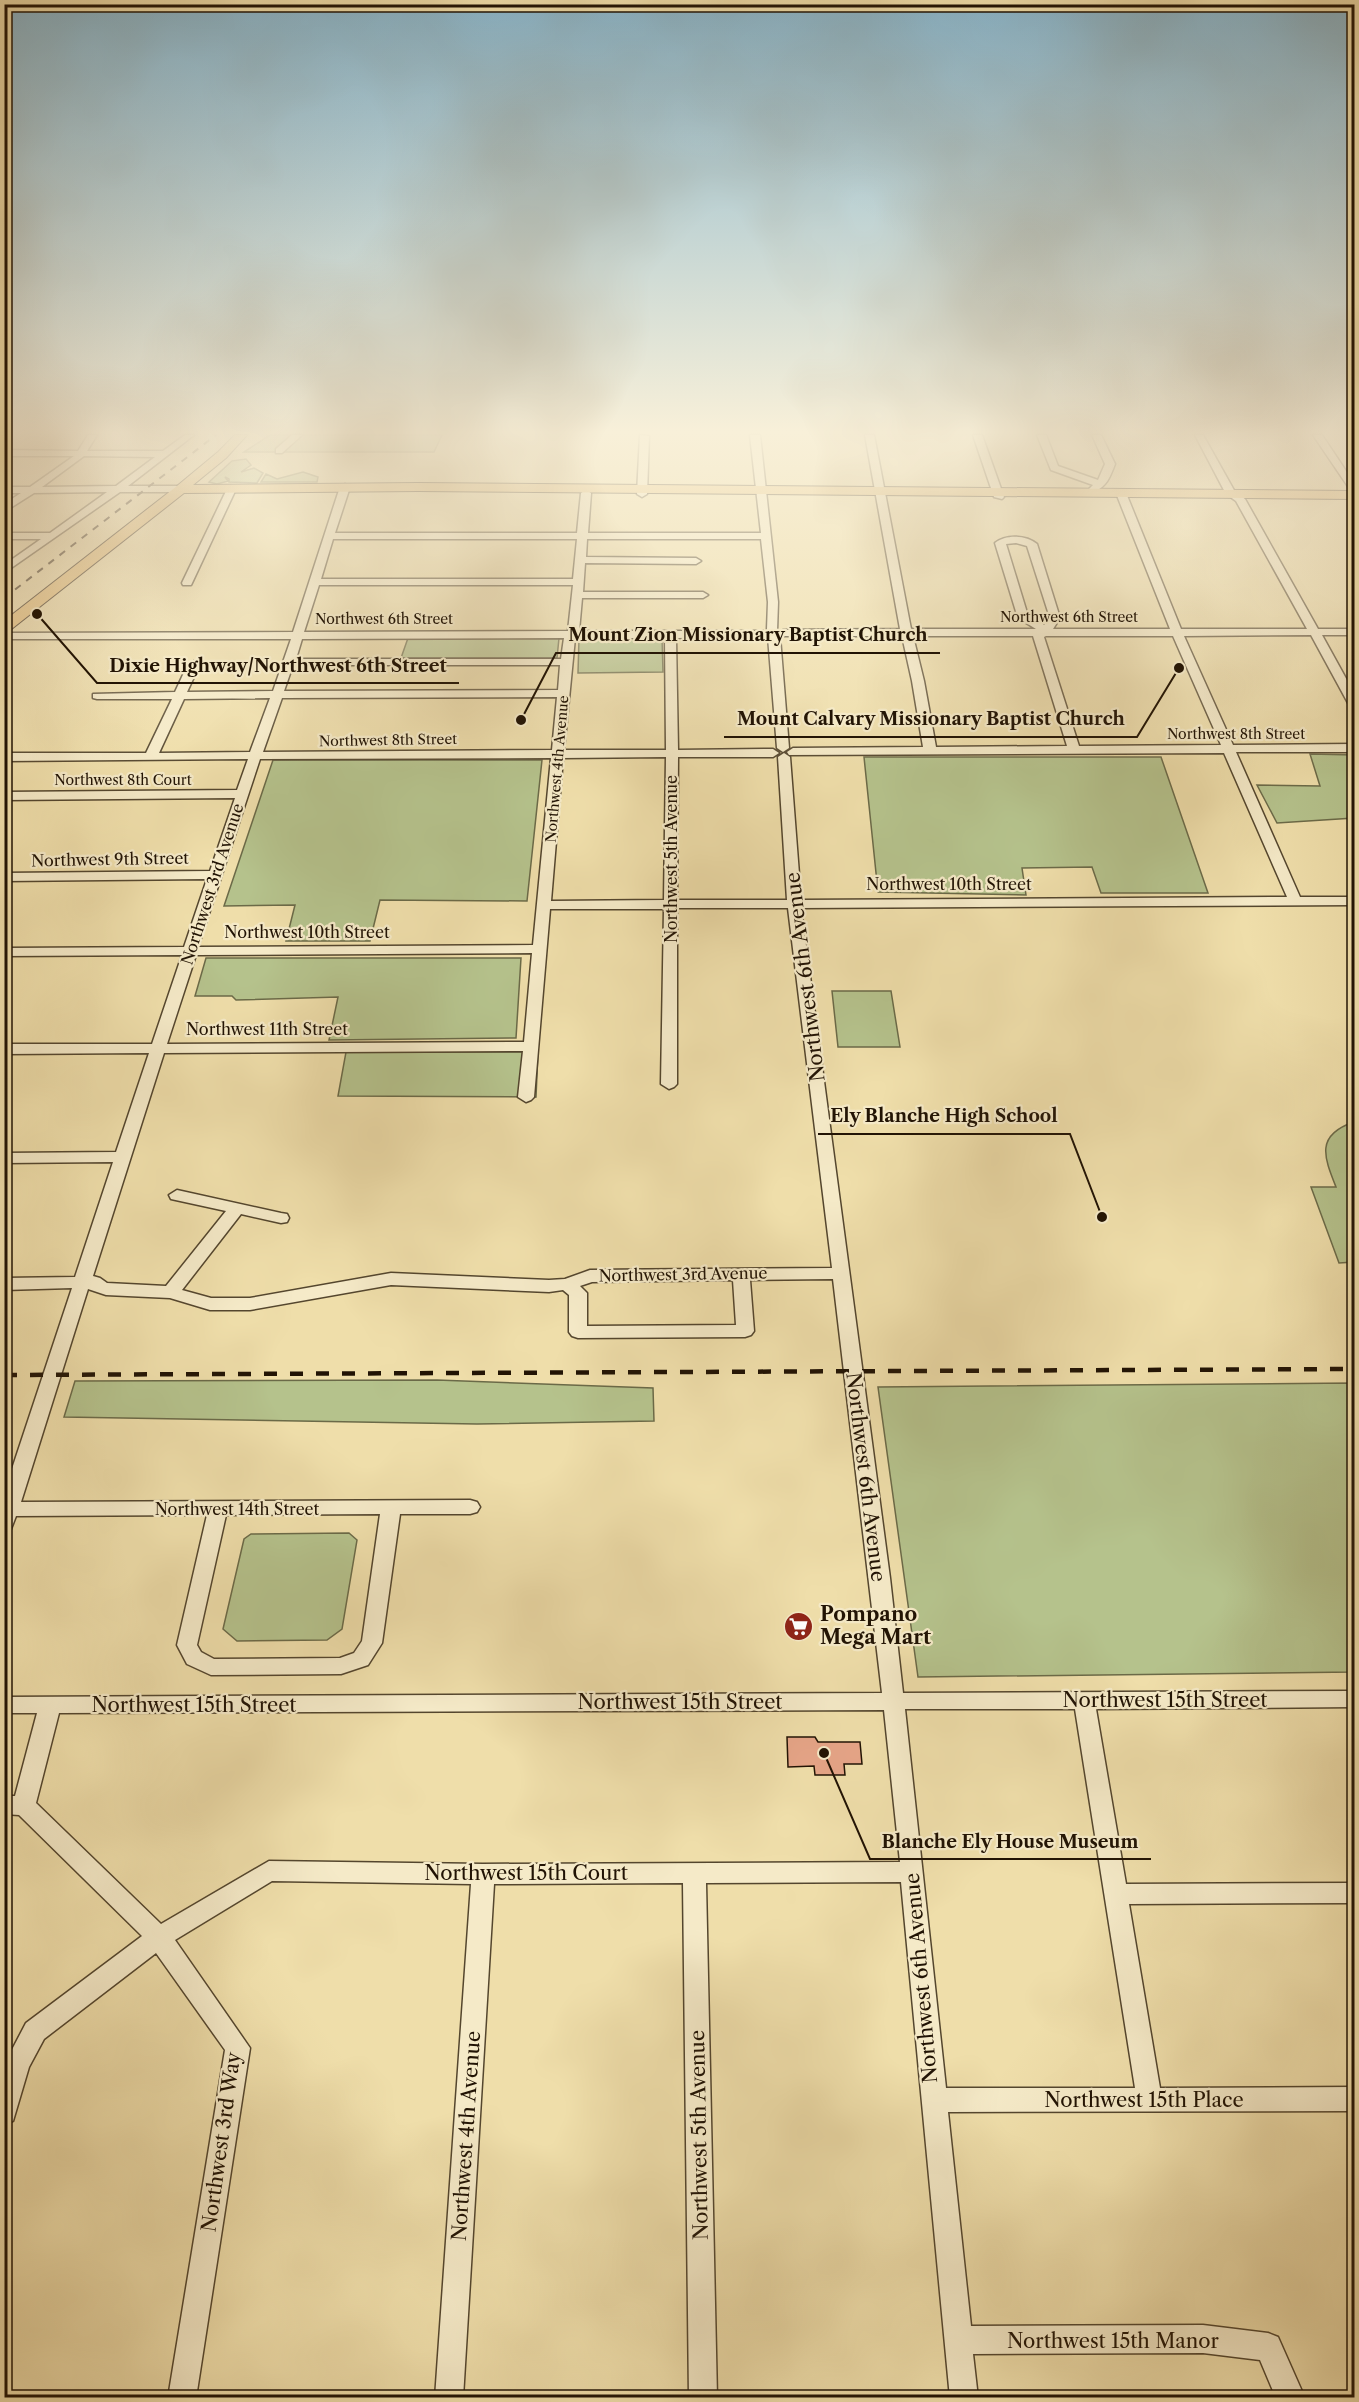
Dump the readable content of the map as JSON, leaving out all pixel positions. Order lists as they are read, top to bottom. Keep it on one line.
{"streets":{"street":["Northwest 6th Street","Northwest 8th Street","Northwest 4th Avenue","Northwest 8th Court","Northwest 9th Street","Northwest 5th Avenue","Northwest 3rd Avenue","Northwest 10th Street","Northwest 6th Avenue","Northwest 11th Street","Northwest 14th Street","Northwest 15th Street","Northwest 15th Court","Northwest 15th Place","Northwest 3rd Way","Northwest 15th Manor"]},"crossings":[["Northwest 6th Street","Northwest 4th Avenue"],["Northwest 6th Street","Northwest 5th Avenue"],["Northwest 6th Street","Northwest 3rd Avenue"],["Northwest 6th Street","Northwest 6th Avenue"],["Northwest 8th Street","Northwest 4th Avenue"],["Northwest 8th Street","Northwest 5th Avenue"],["Northwest 8th Street","Northwest 3rd Avenue"],["Northwest 8th Street","Northwest 6th Avenue"],["Northwest 4th Avenue","Northwest 10th Street"],["Northwest 4th Avenue","Northwest 11th Street"],["Northwest 4th Avenue","Northwest 15th Court"],["Northwest 8th Court","Northwest 3rd Avenue"],["Northwest 9th Street","Northwest 3rd Avenue"],["Northwest 5th Avenue","Northwest 10th Street"],["Northwest 5th Avenue","Northwest 15th Court"],["Northwest 3rd Avenue","Northwest 10th Street"],["Northwest 3rd Avenue","Northwest 6th Avenue"],["Northwest 3rd Avenue","Northwest 11th Street"],["Northwest 3rd Avenue","Northwest 14th Street"],["Northwest 10th Street","Northwest 6th Avenue"],["Northwest 6th Avenue","Northwest 15th Street"],["Northwest 6th Avenue","Northwest 15th Court"],["Northwest 6th Avenue","Northwest 15th Place"],["Northwest 6th Avenue","Northwest 15th Manor"],["Northwest 15th Court","Northwest 3rd Way"]],"places":{"other":["Dixie Highway/Northwest 6th Street","Mount Calvary Missionary Baptist Church","Mount Zion Missionary Baptist Church","Ely Blanche High School","Blanche Ely House Museum"],"supermarket":["Pompano Mega Mart"]}}
